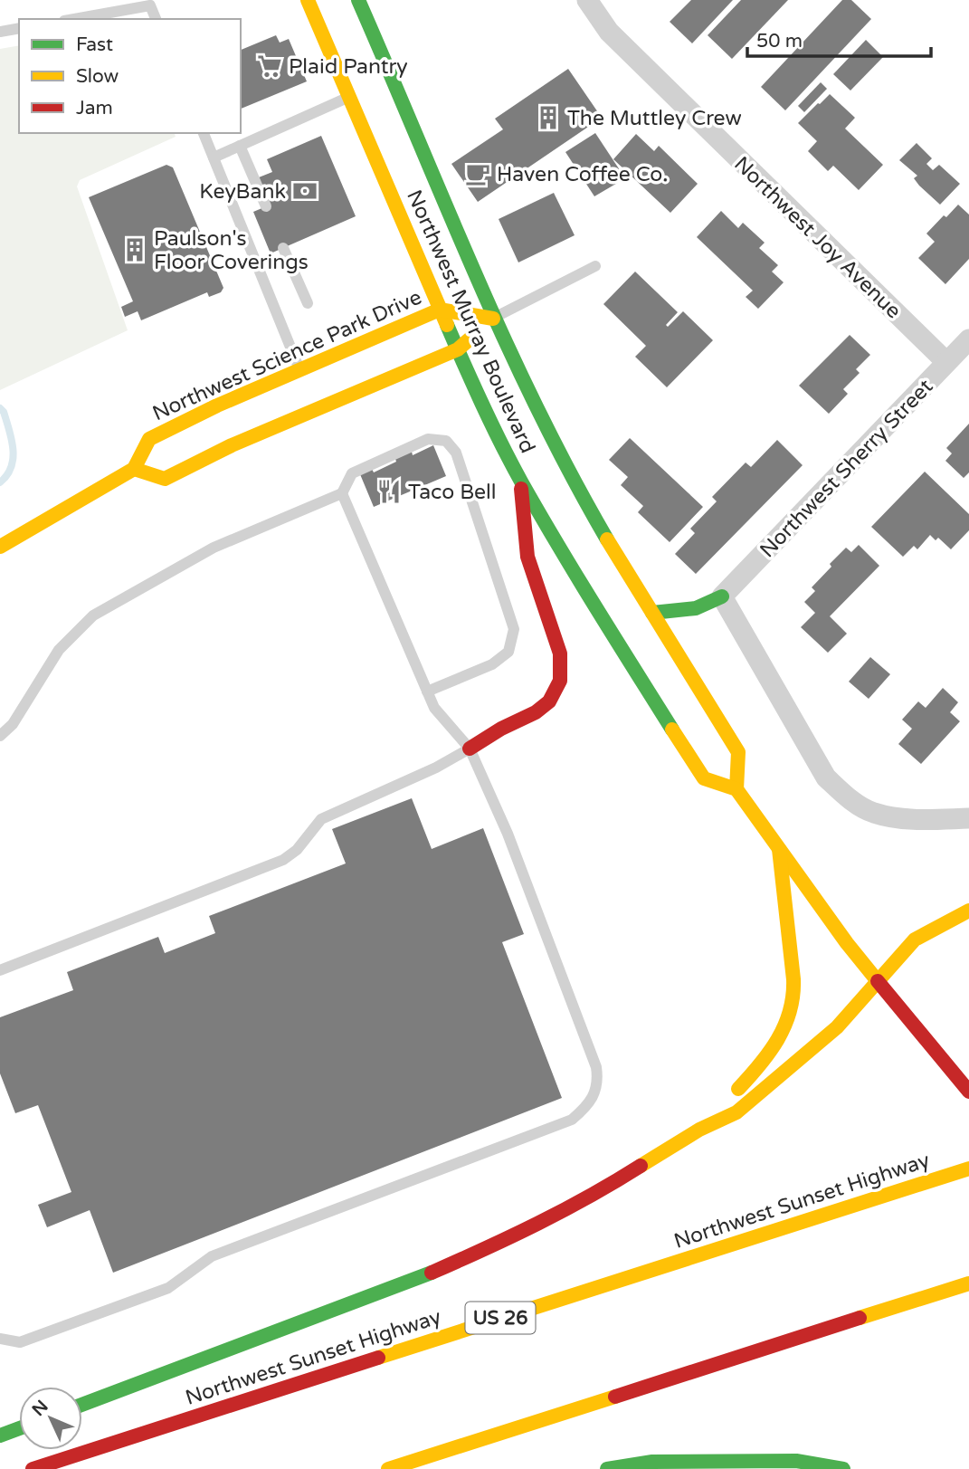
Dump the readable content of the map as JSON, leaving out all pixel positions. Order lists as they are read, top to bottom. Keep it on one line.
{"streets":{"main road":["Northwest Murray Boulevard","Northwest Science Park Drive","Northwest Sunset Highway","US 26"],"street":["Northwest Joy Avenue","Northwest Sherry Street"]},"crossings":[["Northwest Joy Avenue","Northwest Sherry Street"],["Northwest Murray Boulevard","Northwest Science Park Drive"]],"places":{"supermarket":["Plaid Pantry"],"building":["The Muttley Crew","Paulson's Floor Coverings"],"cafe":["Haven Coffee Co."],"bank":["KeyBank"],"restaurant":["Taco Bell"]},"legend":["Fast","Slow","Jam"],"scale_bar":"50 m","north":"top left"}
